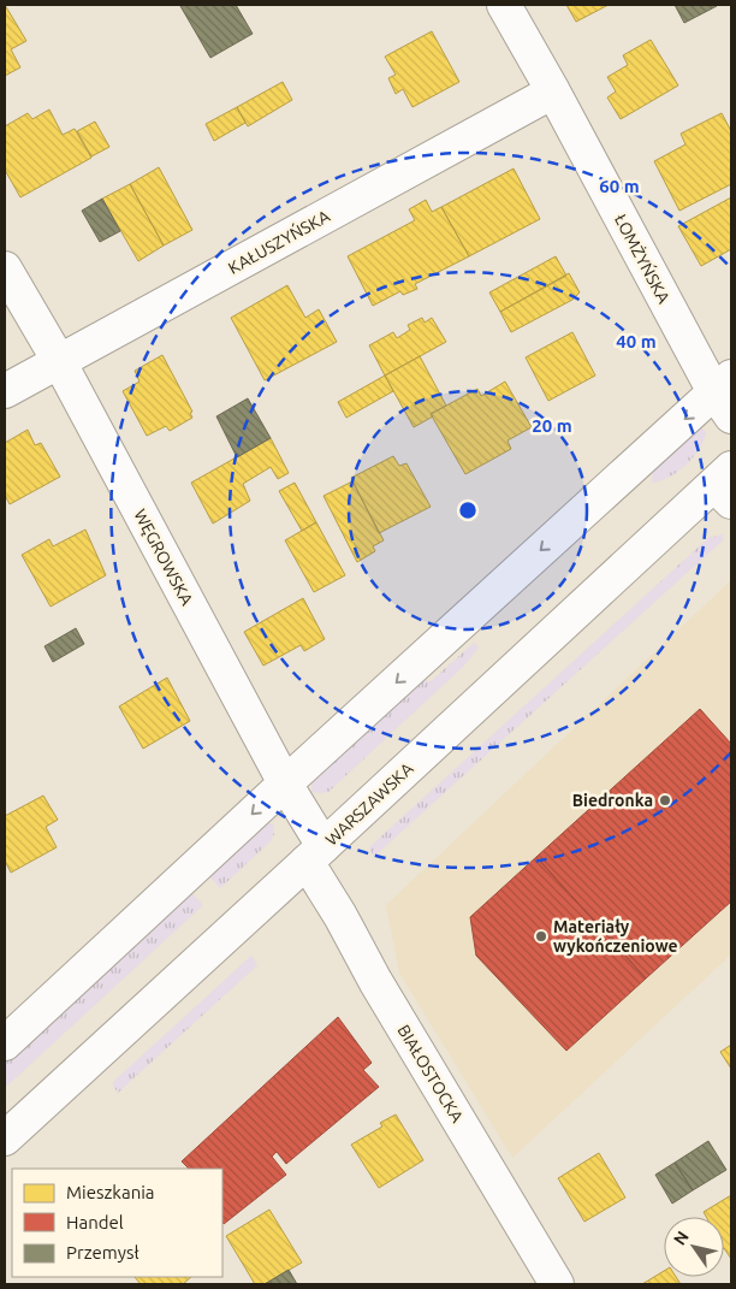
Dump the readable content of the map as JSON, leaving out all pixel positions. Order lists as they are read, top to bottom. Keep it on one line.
{"streets":{"street":["KAŁUSZYŃSKA","ŁOMŻYŃSKA","WĘGROWSKA","WARSZAWSKA","BIAŁOSTOCKA"]},"crossings":[["KAŁUSZYŃSKA","ŁOMŻYŃSKA"],["KAŁUSZYŃSKA","WĘGROWSKA"],["WĘGROWSKA","WARSZAWSKA"],["WĘGROWSKA","BIAŁOSTOCKA"],["WARSZAWSKA","BIAŁOSTOCKA"]],"places":["Biedronka","Materiały wykończeniowe"],"legend":["Mieszkania","Handel","Przemysł"],"north":"top left","rings":["60 m","40 m","20 m"]}
